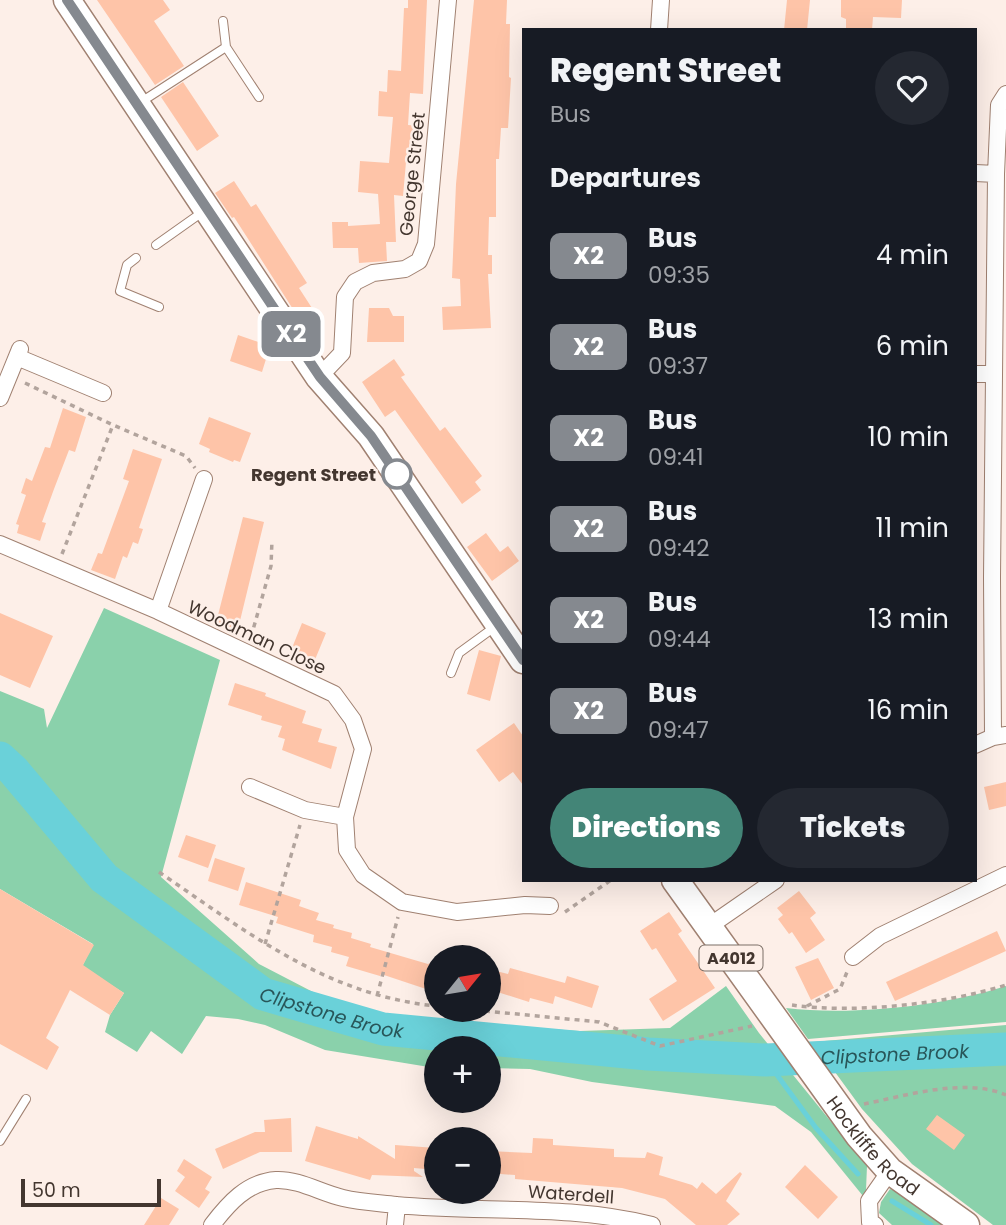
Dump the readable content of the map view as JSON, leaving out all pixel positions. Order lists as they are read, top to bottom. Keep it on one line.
{"streets":{"main road":["A4012","Hockliffe Road"],"street":["George Street","Woodman Close","Waterdell"]},"water":["Clipstone Brook"],"places":["Regent Street"],"lines":["bus line X2"],"scale_bar":"50 m","north":"top right","page":{"on_map":"X2","heading":[["Regent Street","Bus"],"Departures"],"list":[{"mark":"X2","name":"Bus","note":"09:35","value":"4 min"},{"mark":"X2","name":"Bus","note":"09:37","value":"6 min"},{"mark":"X2","name":"Bus","note":"09:41","value":"10 min"},{"mark":"X2","name":"Bus","note":"09:42","value":"11 min"},{"mark":"X2","name":"Bus","note":"09:44","value":"13 min"},{"mark":"X2","name":"Bus","note":"09:47","value":"16 min"}],"buttons":["Directions","Tickets"],"map_buttons":["+","−"],"scale":"50 m"}}
